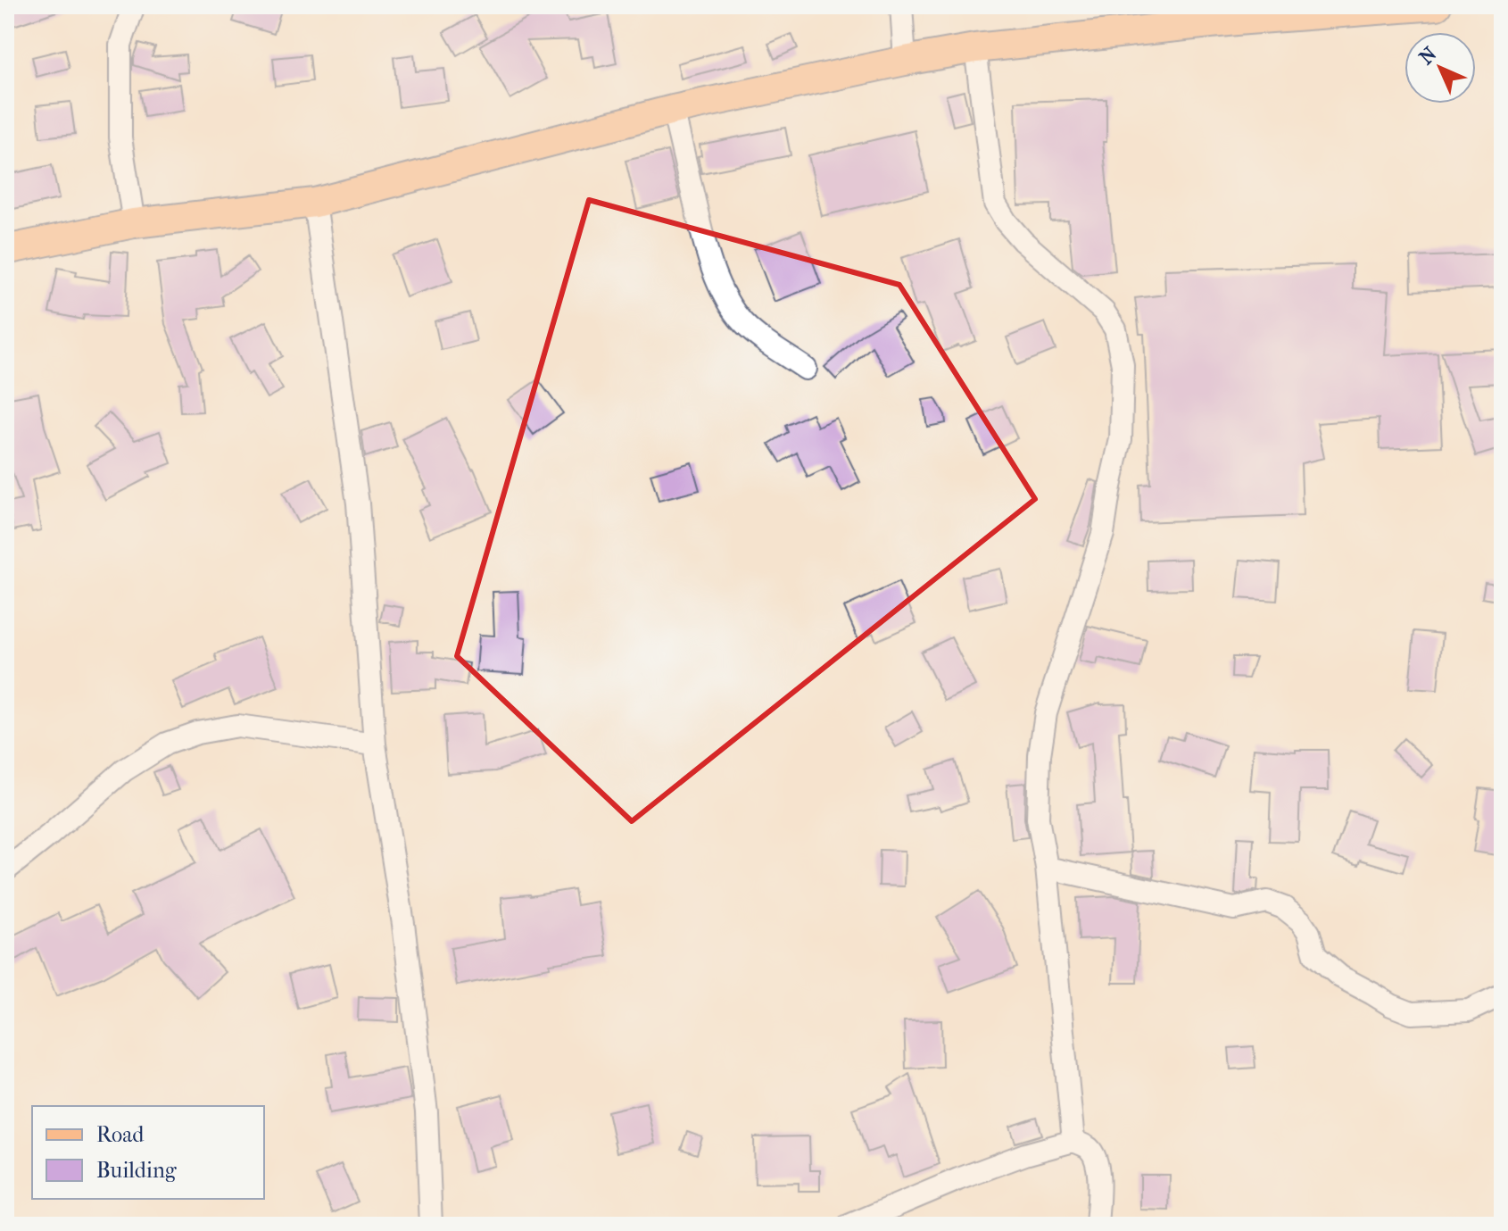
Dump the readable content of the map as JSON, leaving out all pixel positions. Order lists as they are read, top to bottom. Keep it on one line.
{"legend":["Road","Building"],"north":"top left"}
